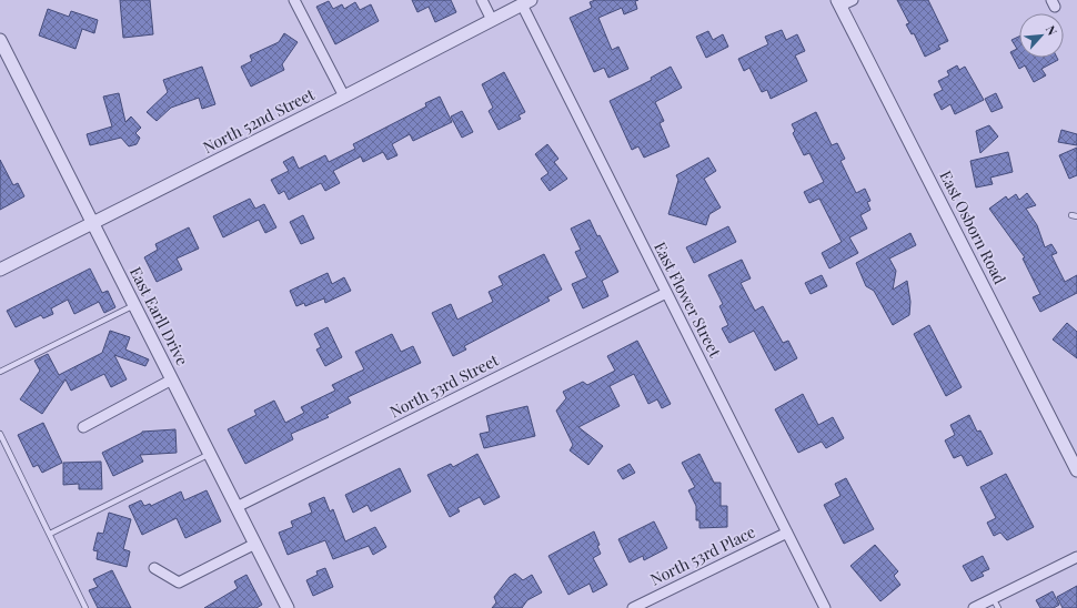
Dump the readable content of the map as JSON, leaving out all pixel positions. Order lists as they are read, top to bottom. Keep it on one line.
{"streets":{"street":["North 52nd Street","East Osborn Road","East Flower Street","East Earll Drive","North 53rd Street","North 53rd Place"]},"crossings":[["North 52nd Street","East Flower Street"],["North 52nd Street","East Earll Drive"],["East Flower Street","North 53rd Street"],["East Flower Street","North 53rd Place"],["East Earll Drive","North 53rd Street"]],"north":"top right"}
